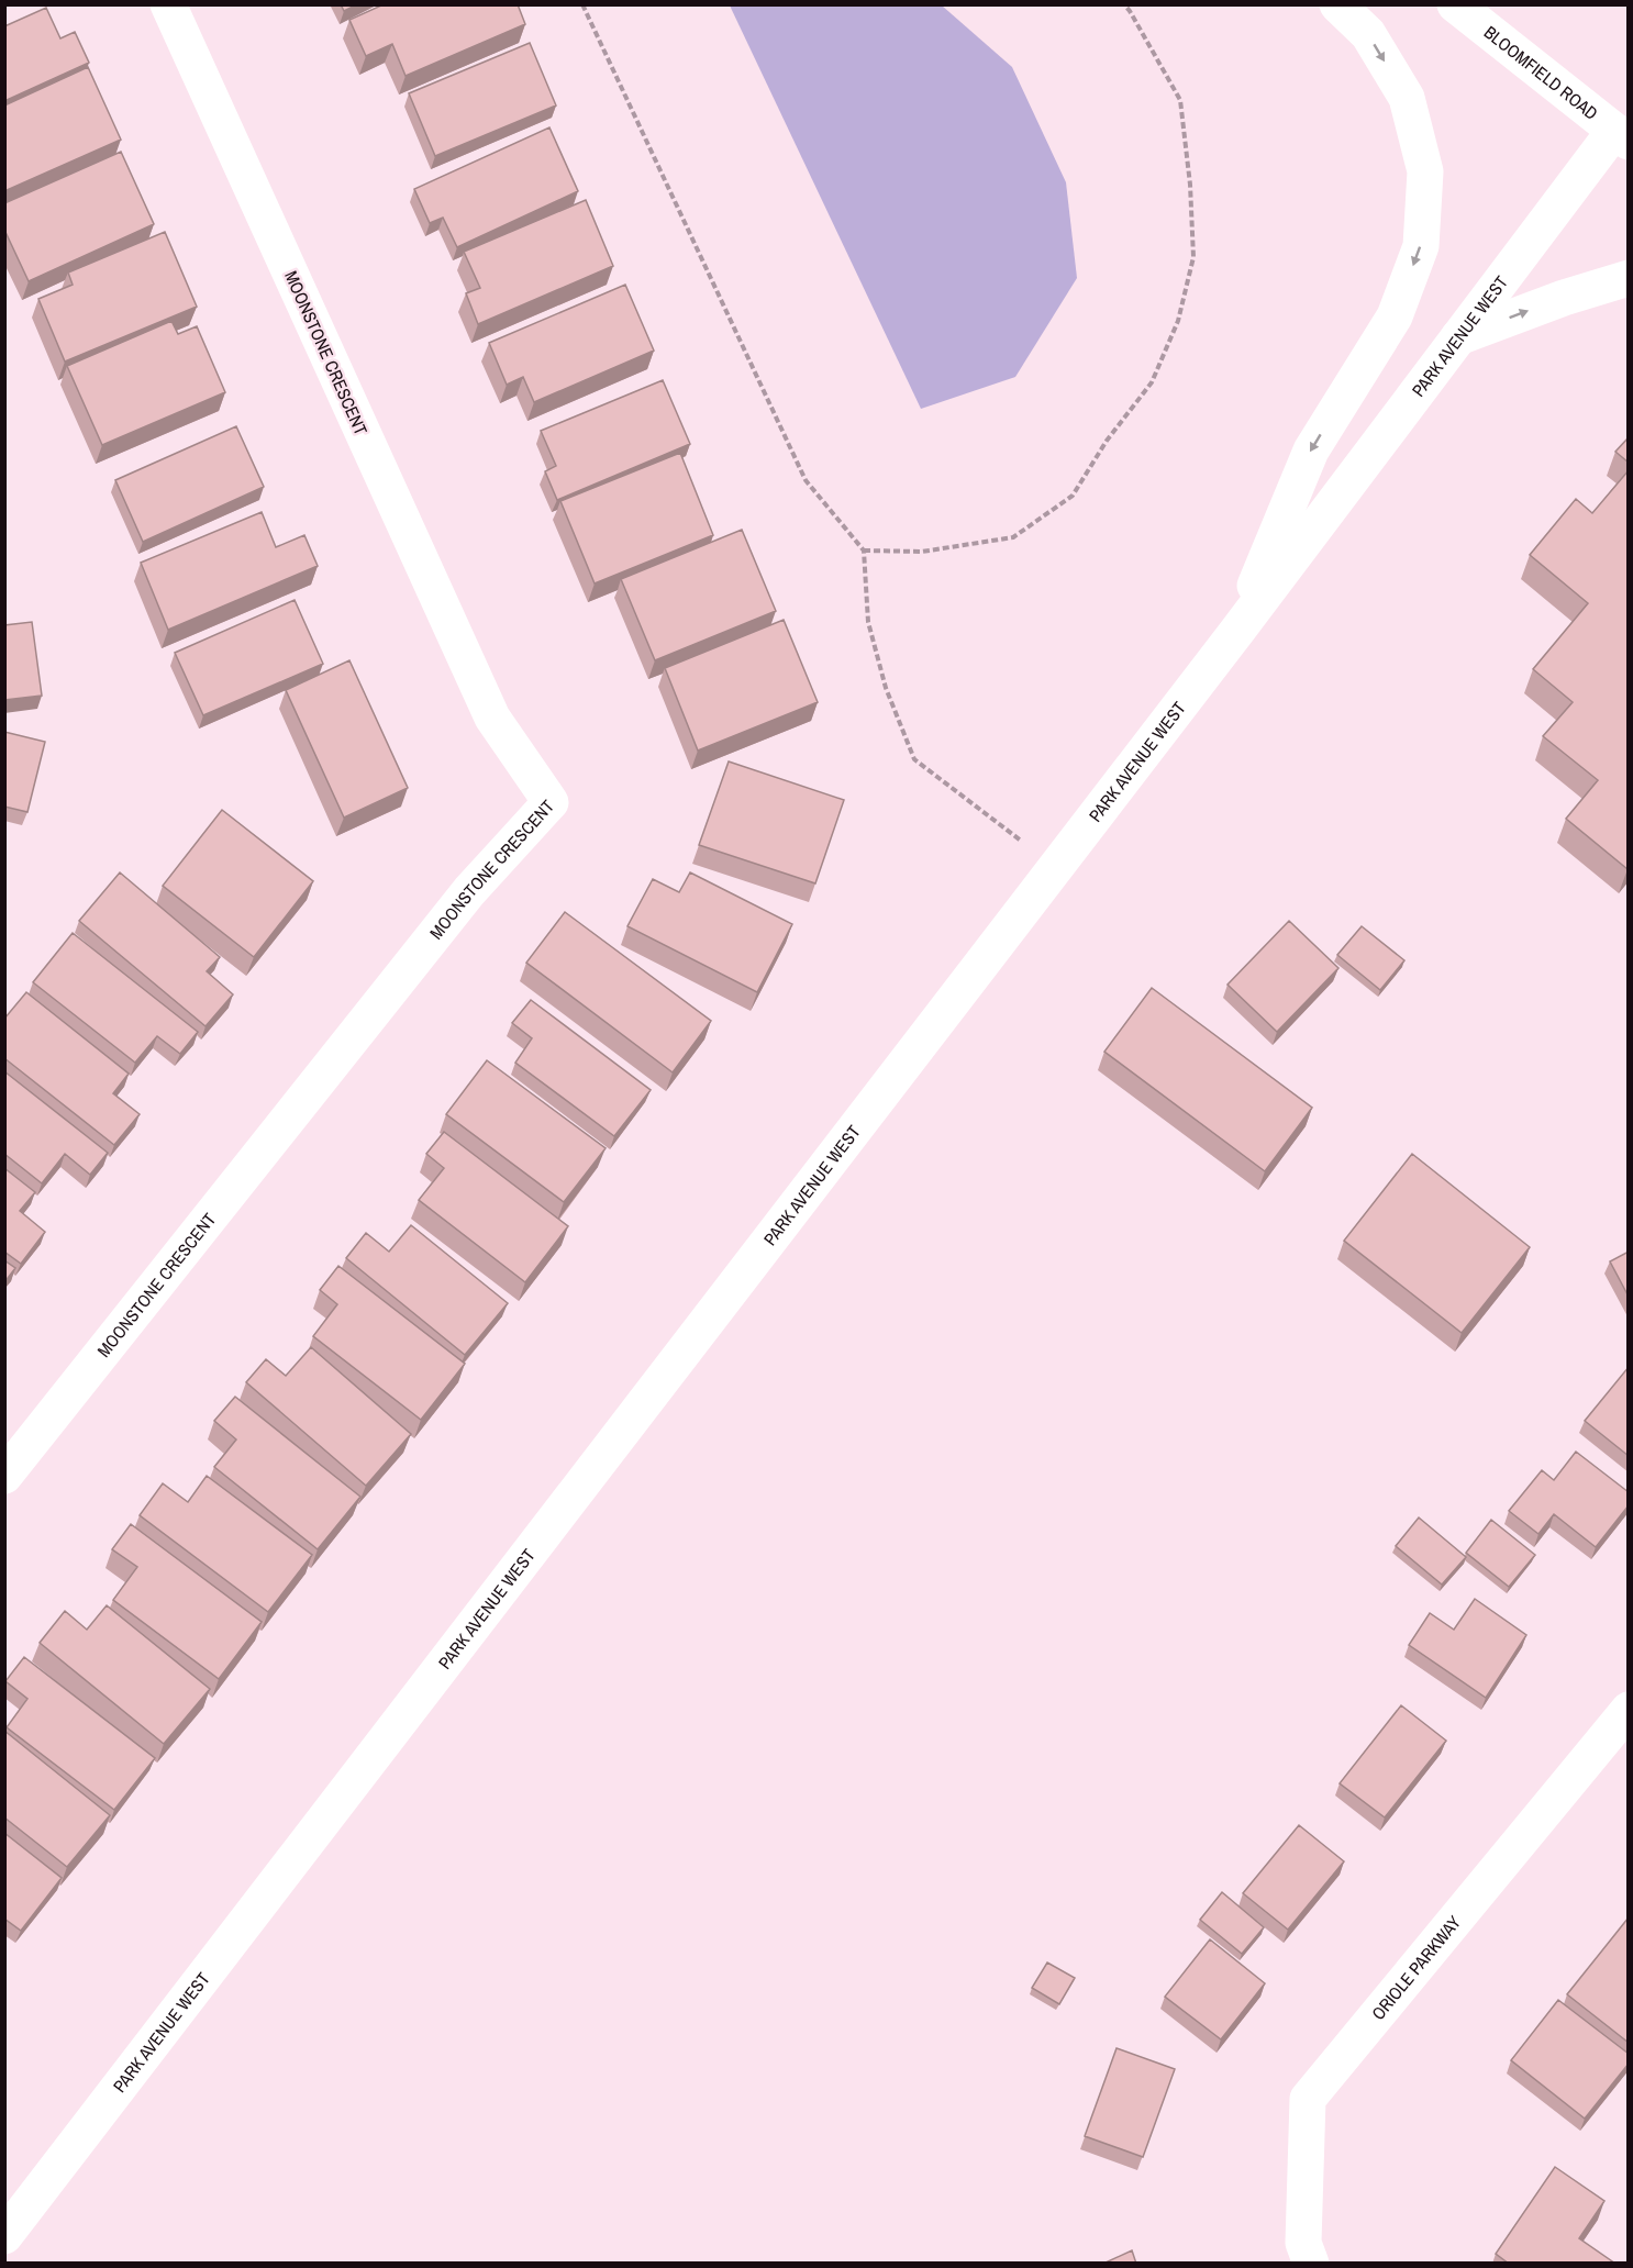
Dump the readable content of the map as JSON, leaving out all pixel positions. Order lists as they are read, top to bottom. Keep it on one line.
{"streets":{"main road":["BLOOMFIELD ROAD","PARK AVENUE WEST","MOONSTONE CRESCENT","ORIOLE PARKWAY"]},"crossings":[["BLOOMFIELD ROAD","PARK AVENUE WEST"]]}
